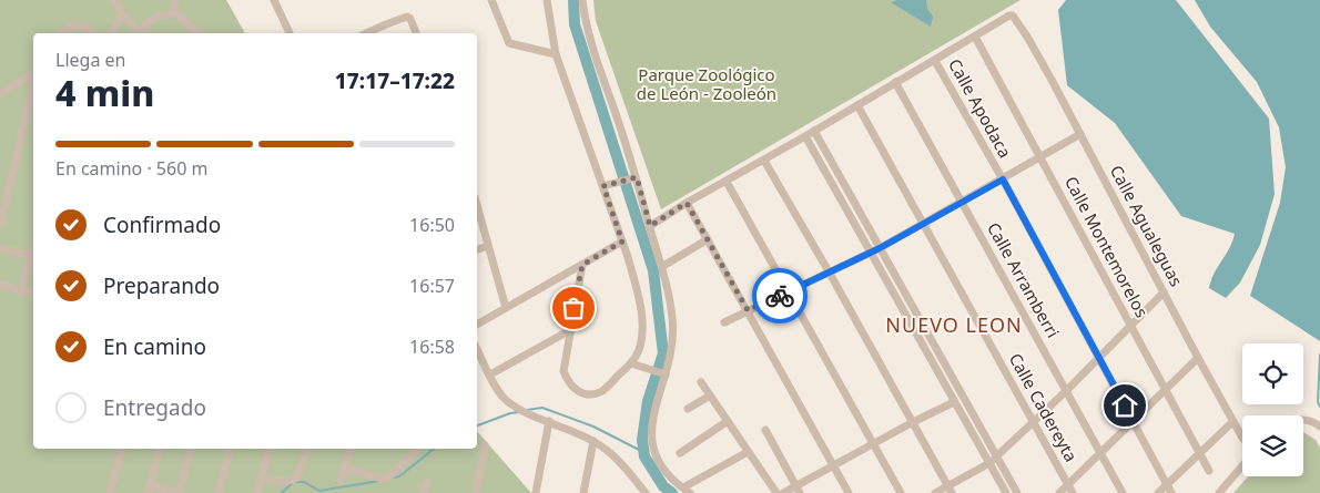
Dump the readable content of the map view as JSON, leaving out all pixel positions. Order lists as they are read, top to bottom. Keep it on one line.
{"streets":{"street":["Calle Apodaca","Calle Agualeguas","Calle Montemorelos","Calle Arramberri","Calle Cadereyta"]},"crossings":[["Calle Agualeguas","Calle Montemorelos"]],"districts":["NUEVO LEON"],"parks":["Parque Zoológico de León - Zooleón"],"page":{"heading":["4 min","Llega en","17:17–17:22"],"bar":"En camino · 560 m","list":[["Confirmado","16:50"],["Preparando","16:57"],["En camino","16:58"],"Entregado"]}}
